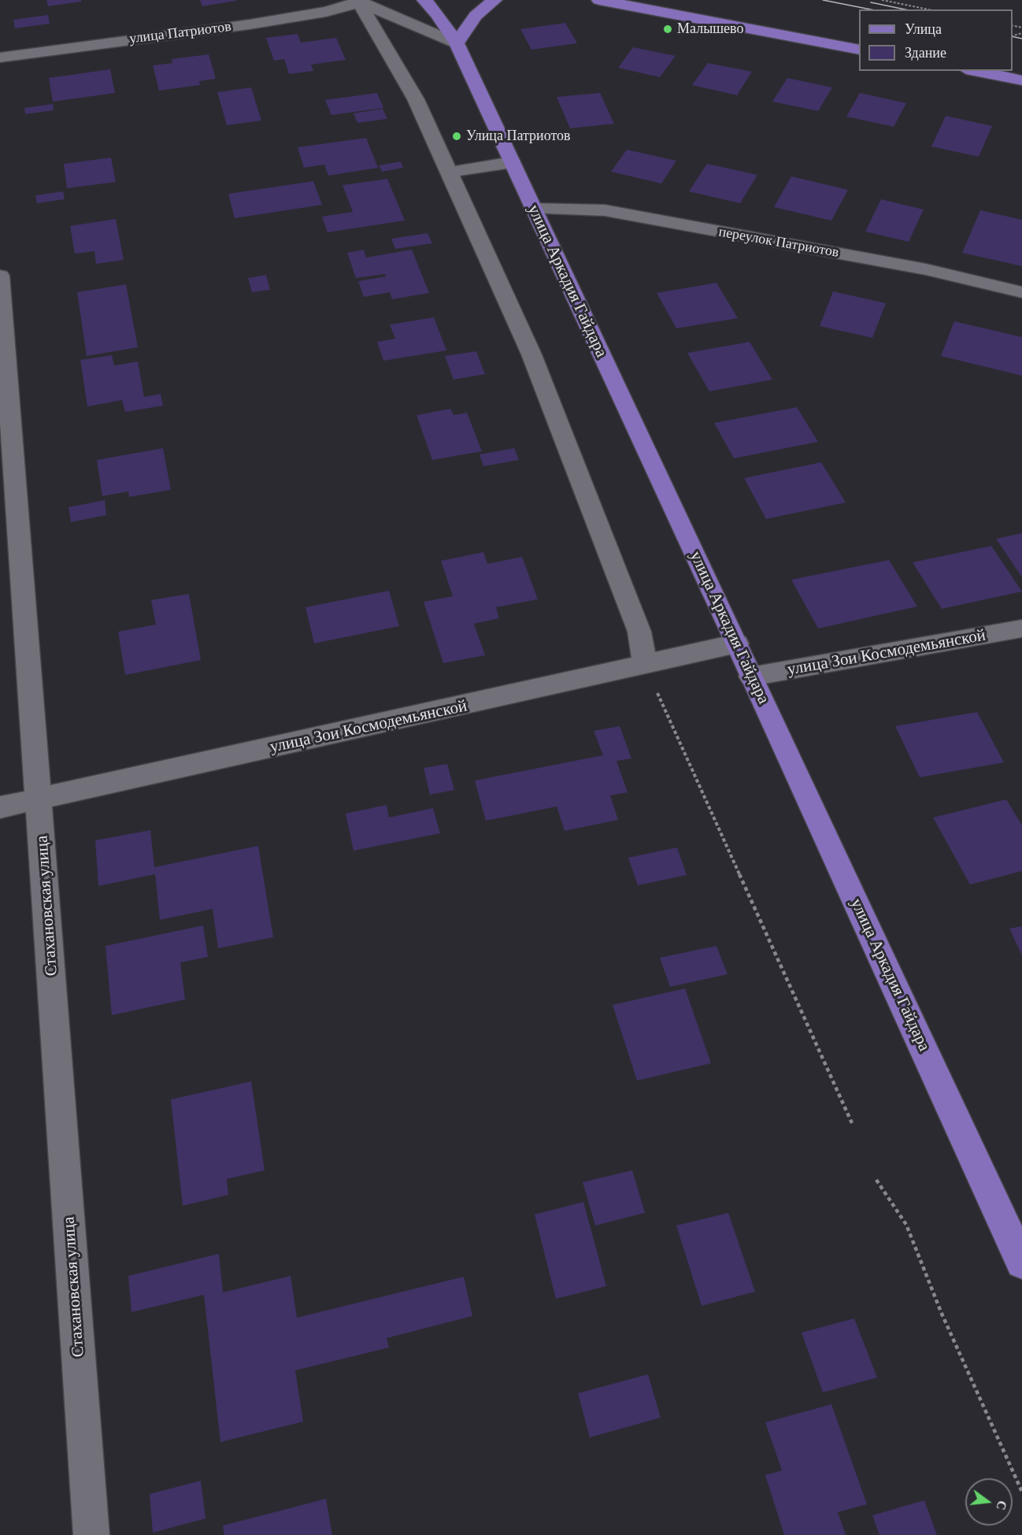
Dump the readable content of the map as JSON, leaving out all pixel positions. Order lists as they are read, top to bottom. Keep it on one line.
{"streets":{"main road":["улица Аркадия Гайдара"],"street":["улица Патриотов","переулок Патриотов","улица Зои Космодемьянской","Стахановская улица"]},"crossings":[["переулок Патриотов","улица Аркадия Гайдара"],["улица Аркадия Гайдара","улица Зои Космодемьянской"],["улица Зои Космодемьянской","Стахановская улица"]],"places":["Малышево","Улица Патриотов"],"legend":["Улица","Здание"],"north":"right"}
